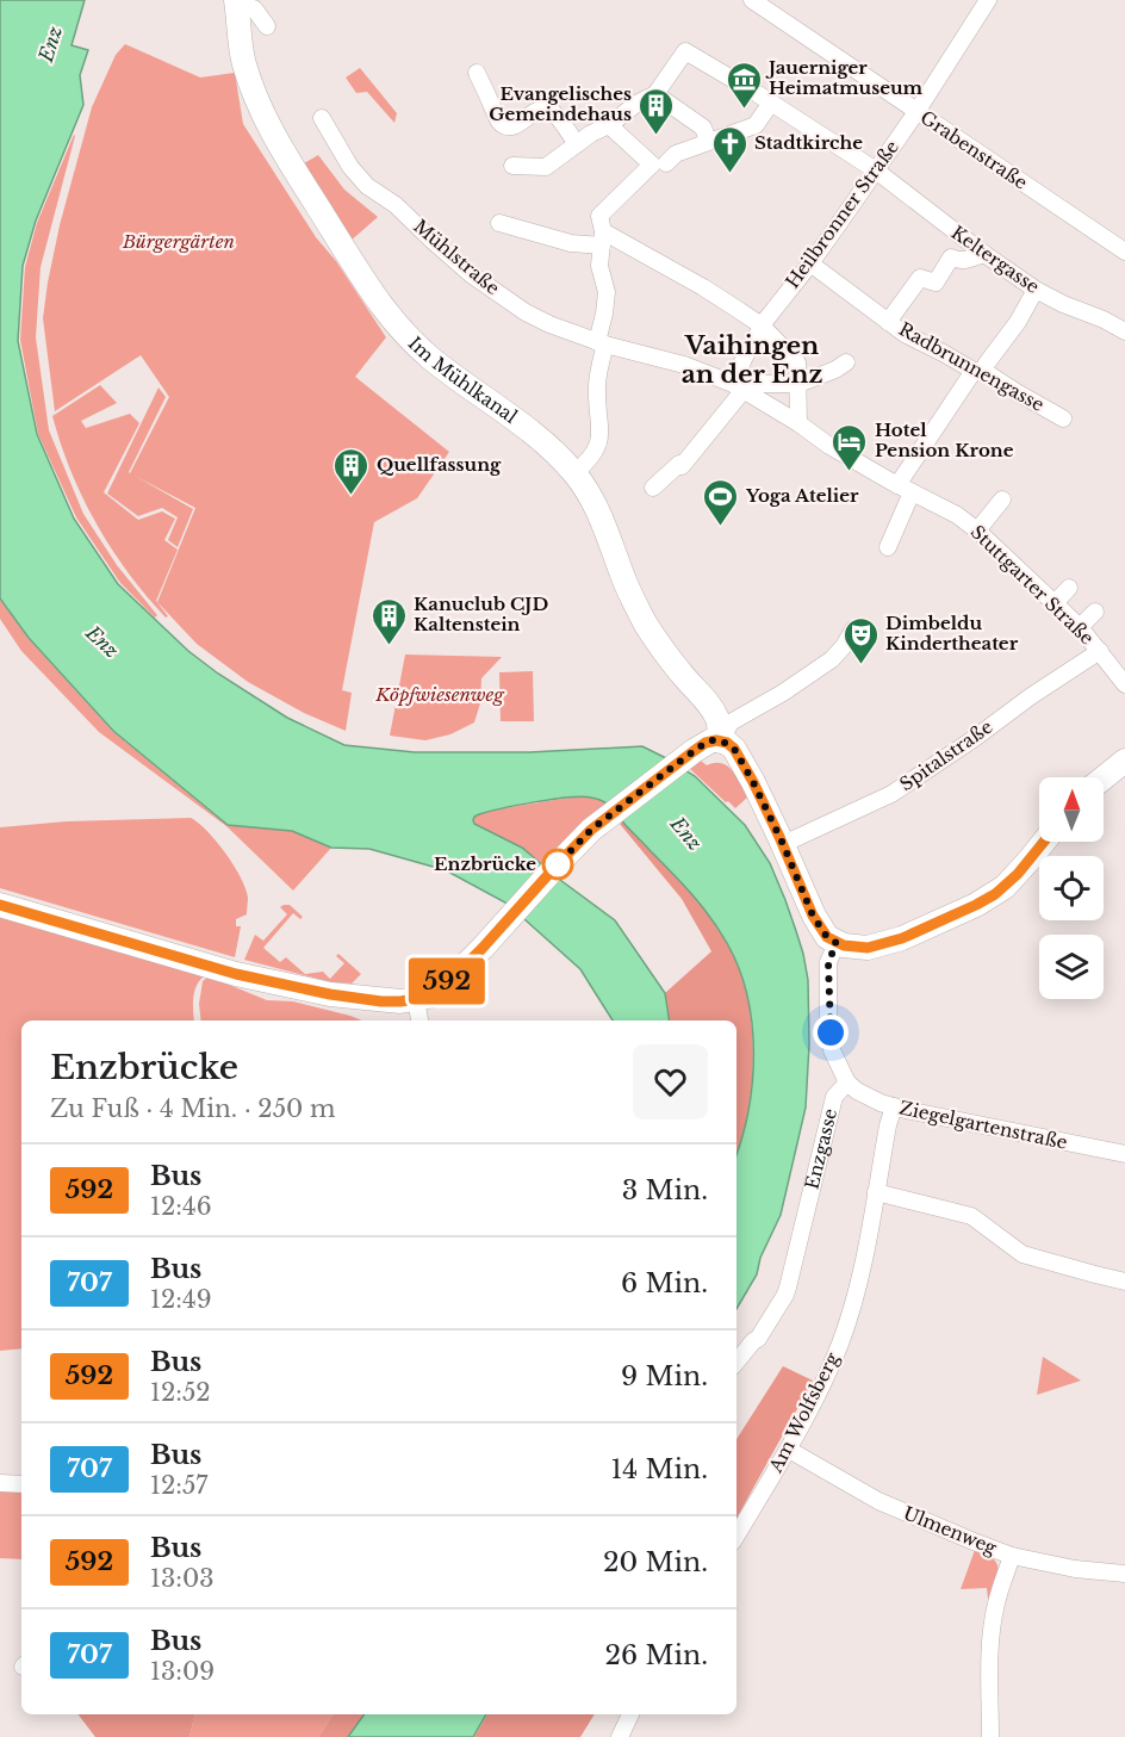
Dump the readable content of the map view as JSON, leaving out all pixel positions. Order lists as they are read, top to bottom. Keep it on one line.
{"streets":{"street":["Grabenstraße","Heilbronner Straße","Mühlstraße","Keltergasse","Radbrunnengasse","Im Mühlkanal","Stuttgarter Straße","Spitalstraße","Ziegelgartenstraße","Enzgasse","Am Wolfsberg","Ulmenweg"]},"crossings":[["Grabenstraße","Heilbronner Straße"],["Heilbronner Straße","Mühlstraße"],["Heilbronner Straße","Keltergasse"],["Heilbronner Straße","Radbrunnengasse"],["Heilbronner Straße","Stuttgarter Straße"],["Mühlstraße","Stuttgarter Straße"],["Stuttgarter Straße","Spitalstraße"],["Ziegelgartenstraße","Enzgasse"],["Ziegelgartenstraße","Am Wolfsberg"],["Am Wolfsberg","Ulmenweg"]],"districts":["Vaihingen an der Enz"],"water":["Enz"],"parks":["Bürgergärten","Köpfwiesenweg"],"places":{"museum":["Jauerniger Heimatmuseum"],"building":["Evangelisches Gemeindehaus","Quellfassung","Kanuclub CJD Kaltenstein"],"church":["Stadtkirche"],"hotel":["Hotel Pension Krone"],"sports":["Yoga Atelier"],"theatre":["Dimbeldu Kindertheater"],"other":["Enzbrücke"]},"lines":["bus line 592"],"north":"top","page":{"on_map":"592","heading":["Enzbrücke","Zu Fuß · 4 Min. · 250 m"],"list":[{"mark":"592","name":"Bus","note":"12:46","value":"3 Min."},{"mark":"707","name":"Bus","note":"12:49","value":"6 Min."},{"mark":"592","name":"Bus","note":"12:52","value":"9 Min."},{"mark":"707","name":"Bus","note":"12:57","value":"14 Min."},{"mark":"592","name":"Bus","note":"13:03","value":"20 Min."},{"mark":"707","name":"Bus","note":"13:09","value":"26 Min."}]}}
